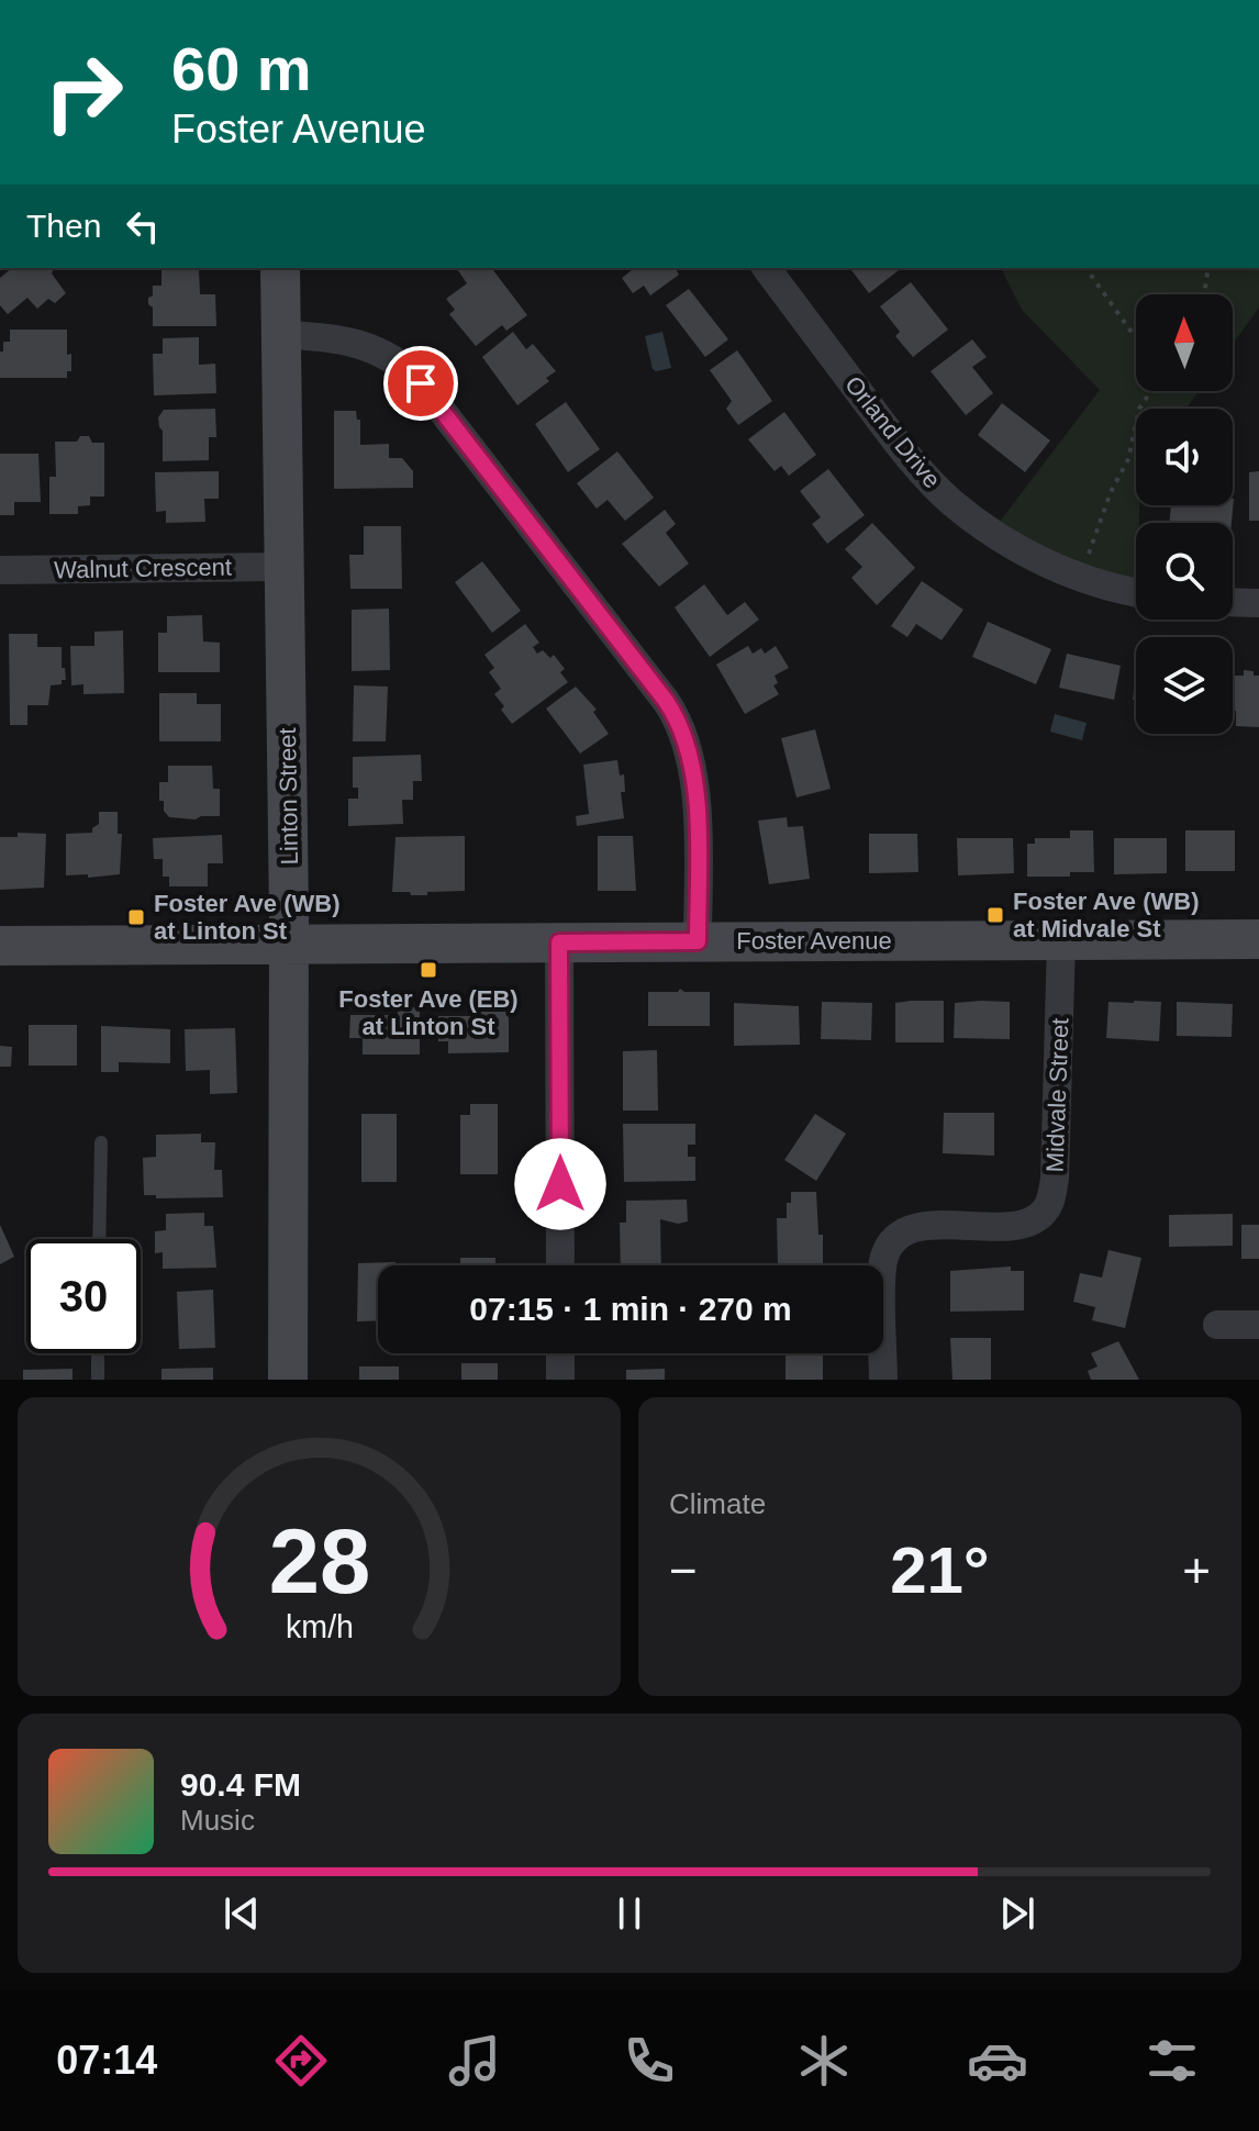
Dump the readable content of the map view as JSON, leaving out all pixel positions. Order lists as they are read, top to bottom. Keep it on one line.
{"streets":{"street":["Orland Drive","Walnut Crescent","Linton Street","Foster Avenue","Midvale Street"]},"crossings":[["Walnut Crescent","Linton Street"],["Linton Street","Foster Avenue"],["Foster Avenue","Midvale Street"]],"places":{"transit":["Foster Ave (WB) at Midvale St","Foster Ave (WB) at Linton St","Foster Ave (EB) at Linton St"]},"north":"top","page":{"turn":["60 m","Foster Avenue"],"then":"Then","limit":"30","trip":"07:15 · 1 min · 270 m","tile":"Climate","heat":["−","21°","+"],"song":["90.4 FM","Music"],"tabs":"07:14","gauge":["28","km/h"]}}
